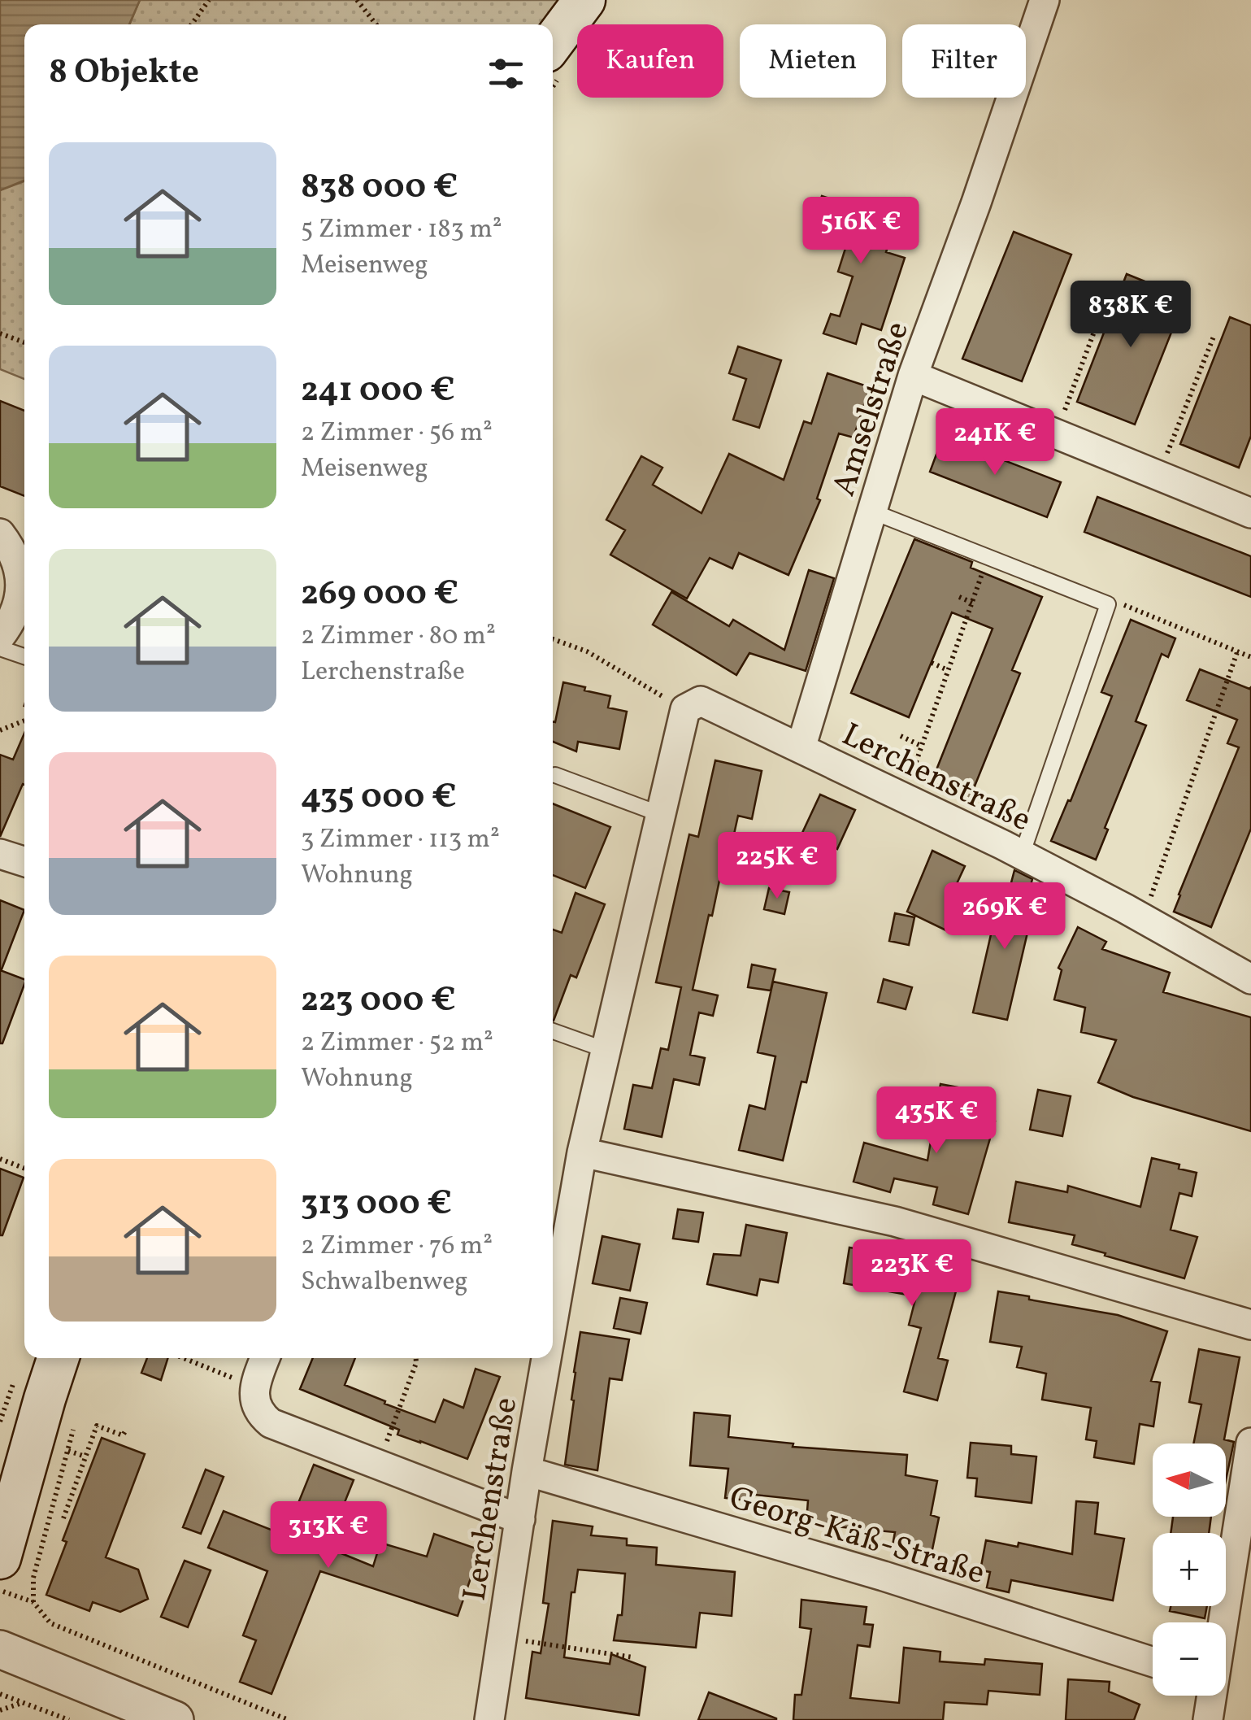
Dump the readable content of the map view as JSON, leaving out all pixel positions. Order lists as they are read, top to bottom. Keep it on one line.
{"streets":{"street":["Amselstraße","Lerchenstraße","Georg-Käß-Straße"]},"crossings":[["Amselstraße","Lerchenstraße"],["Lerchenstraße","Georg-Käß-Straße"]],"north":"left","page":{"chip":["Kaufen","Mieten","Filter"],"heading":"8 Objekte","list":[{"name":"838 000 €","note":"5 Zimmer · 183 m² · Meisenweg"},{"name":"241 000 €","note":"2 Zimmer · 56 m² · Meisenweg"},{"name":"269 000 €","note":"2 Zimmer · 80 m² · Lerchenstraße"},{"name":"435 000 €","note":"3 Zimmer · 113 m² · Wohnung"},{"name":"223 000 €","note":"2 Zimmer · 52 m² · Wohnung"},{"name":"313 000 €","note":"2 Zimmer · 76 m² · Schwalbenweg"}],"price":["516K €","838K €","241K €","225K €","269K €","435K €","223K €","313K €"],"map_buttons":["+","−"]}}
